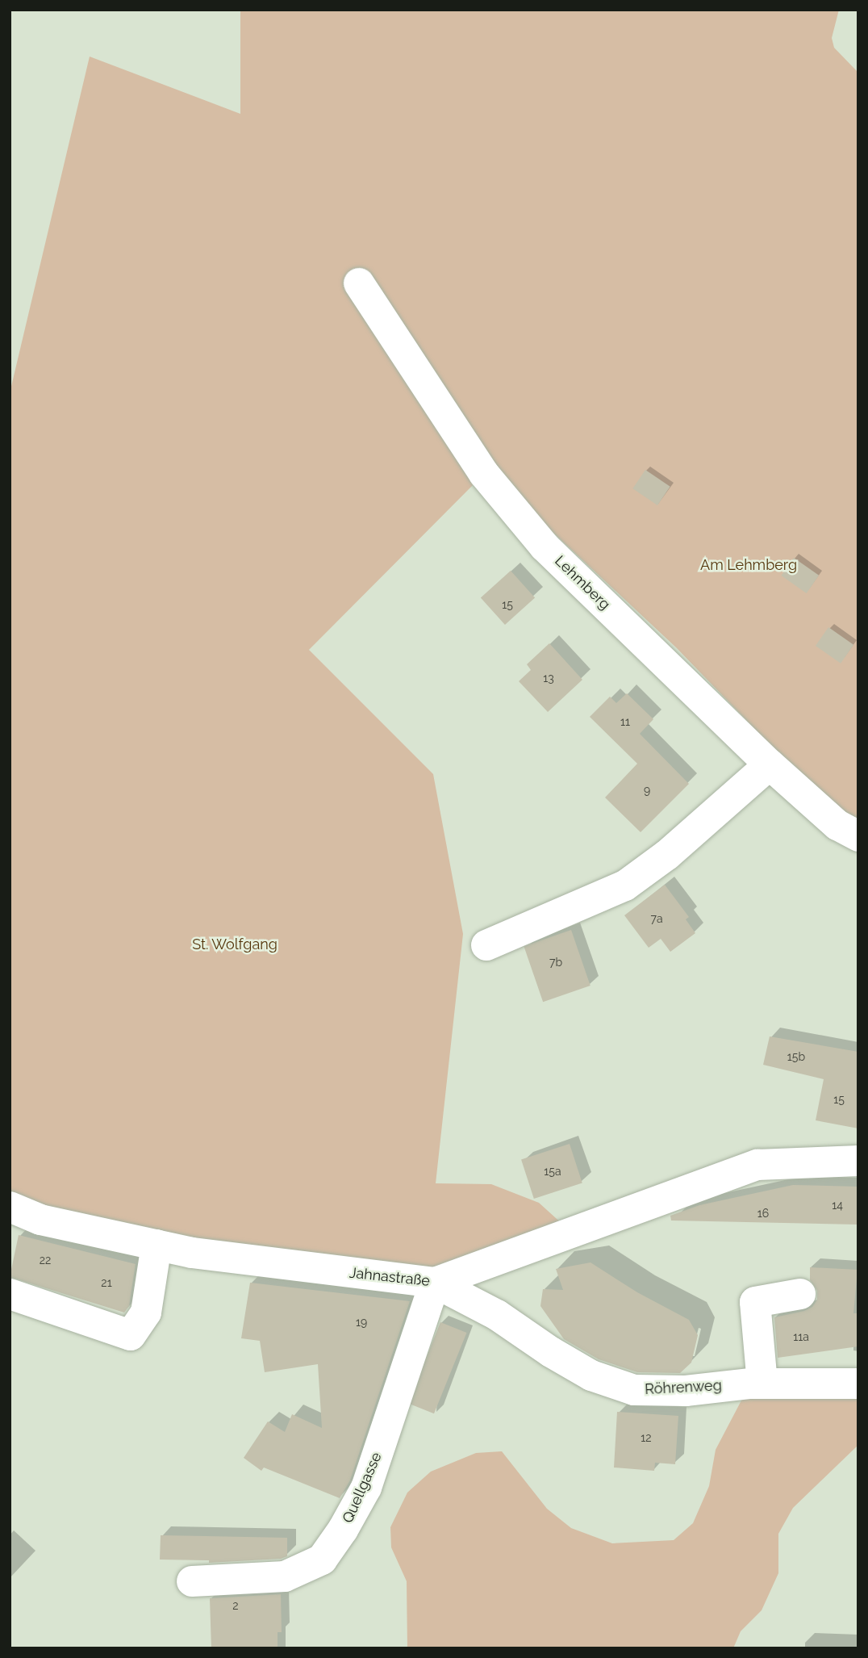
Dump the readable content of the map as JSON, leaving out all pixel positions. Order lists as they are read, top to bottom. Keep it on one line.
{"streets":{"street":["Lehmberg","Jahnastraße","Röhrenweg","Quellgasse"]},"crossings":[["Jahnastraße","Röhrenweg"],["Jahnastraße","Quellgasse"],["Röhrenweg","Quellgasse"]],"parks":["Am Lehmberg","St. Wolfgang"],"house_numbers":["15","13","11","9","7a","7b","15b","15","15a","14","16","22","21","19","11a","12","2"]}
